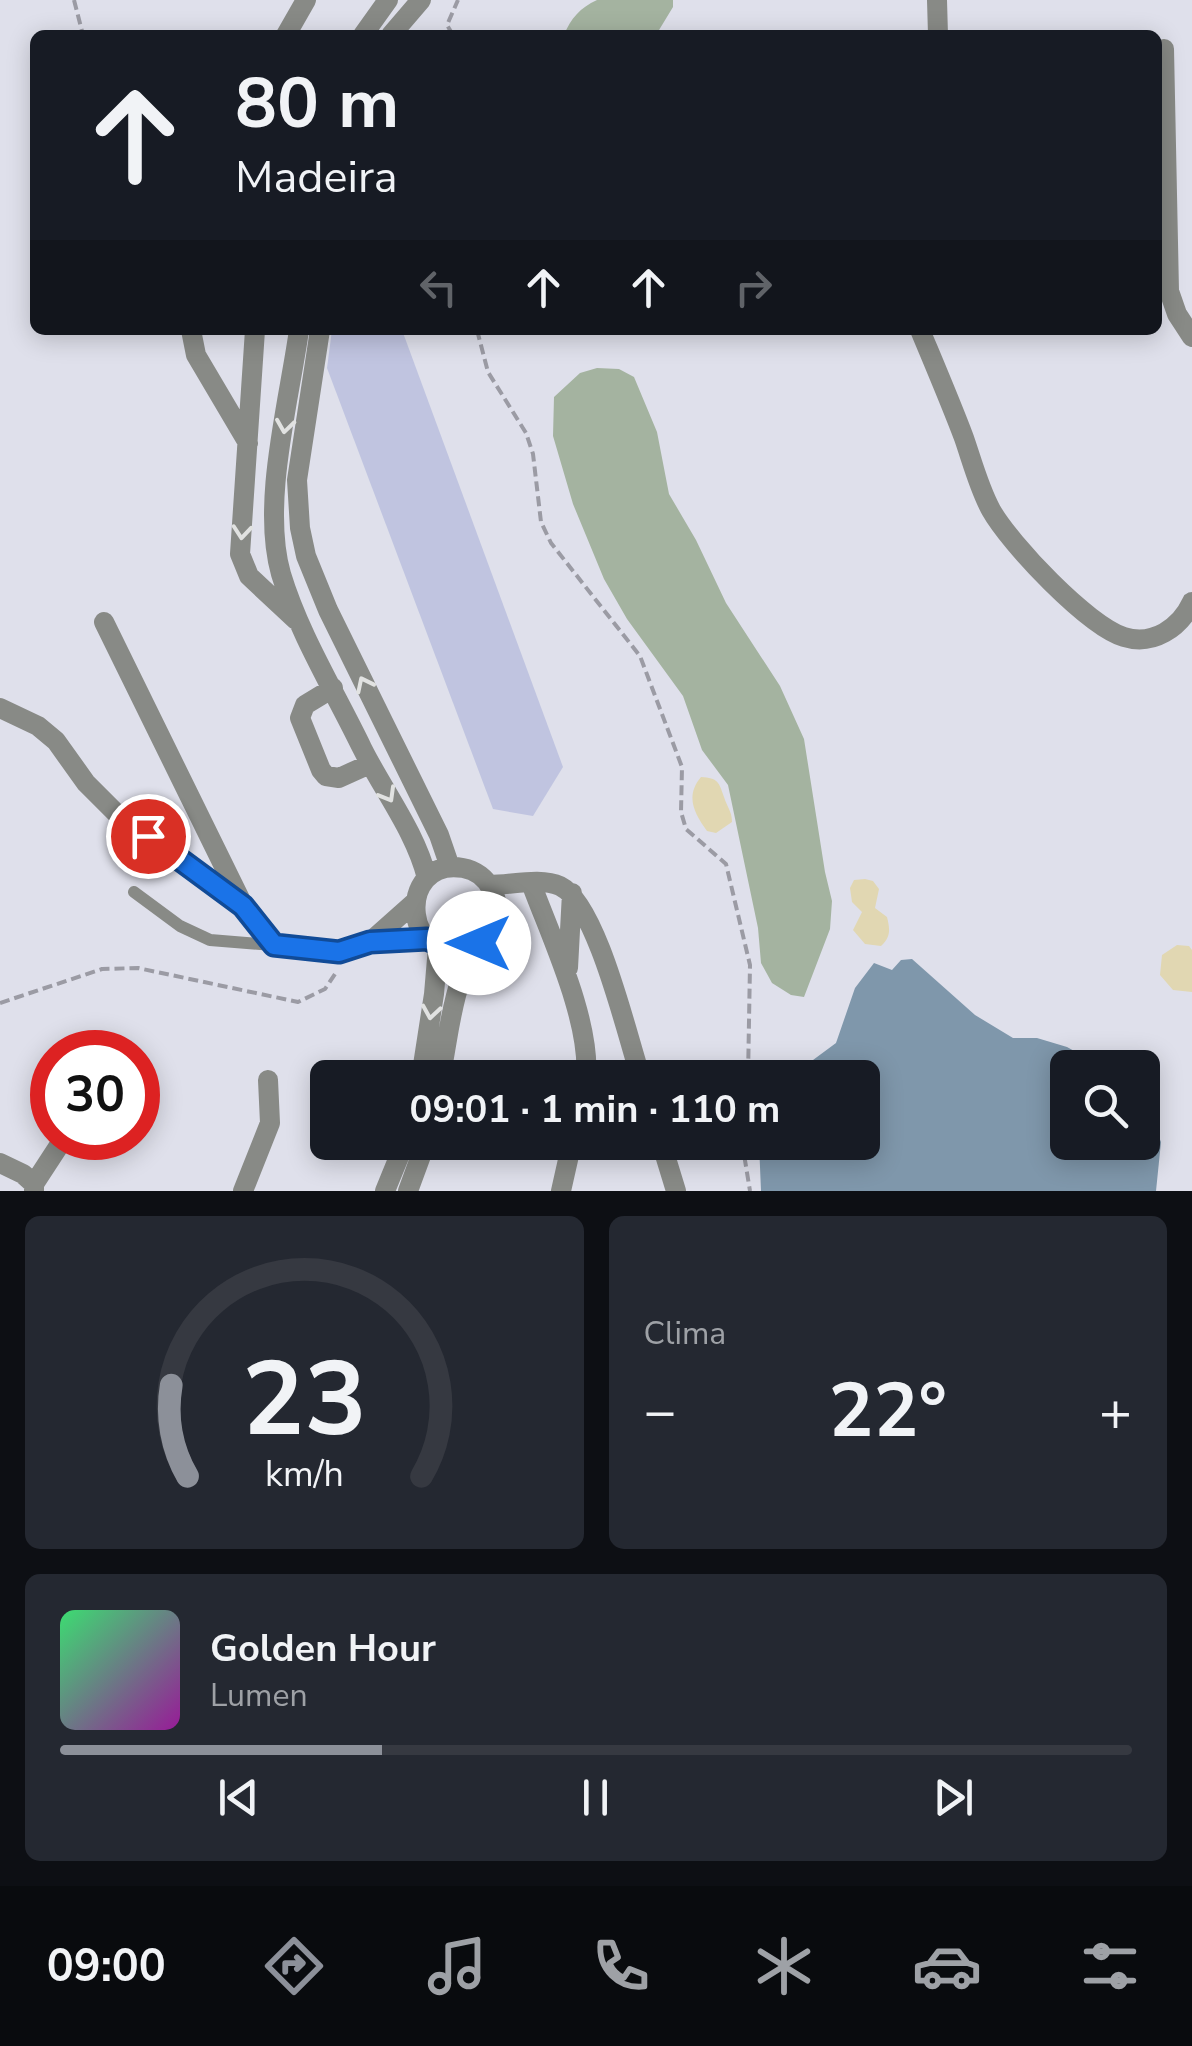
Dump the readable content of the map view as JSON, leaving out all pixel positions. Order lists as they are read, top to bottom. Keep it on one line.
{"page":{"turn":["80 m","Madeira"],"limit":"30","trip":"09:01 · 1 min · 110 m","tile":"Clima","heat":["−","22°","+"],"song":["Golden Hour","Lumen"],"tabs":"09:00","gauge":["23","km/h"]}}
